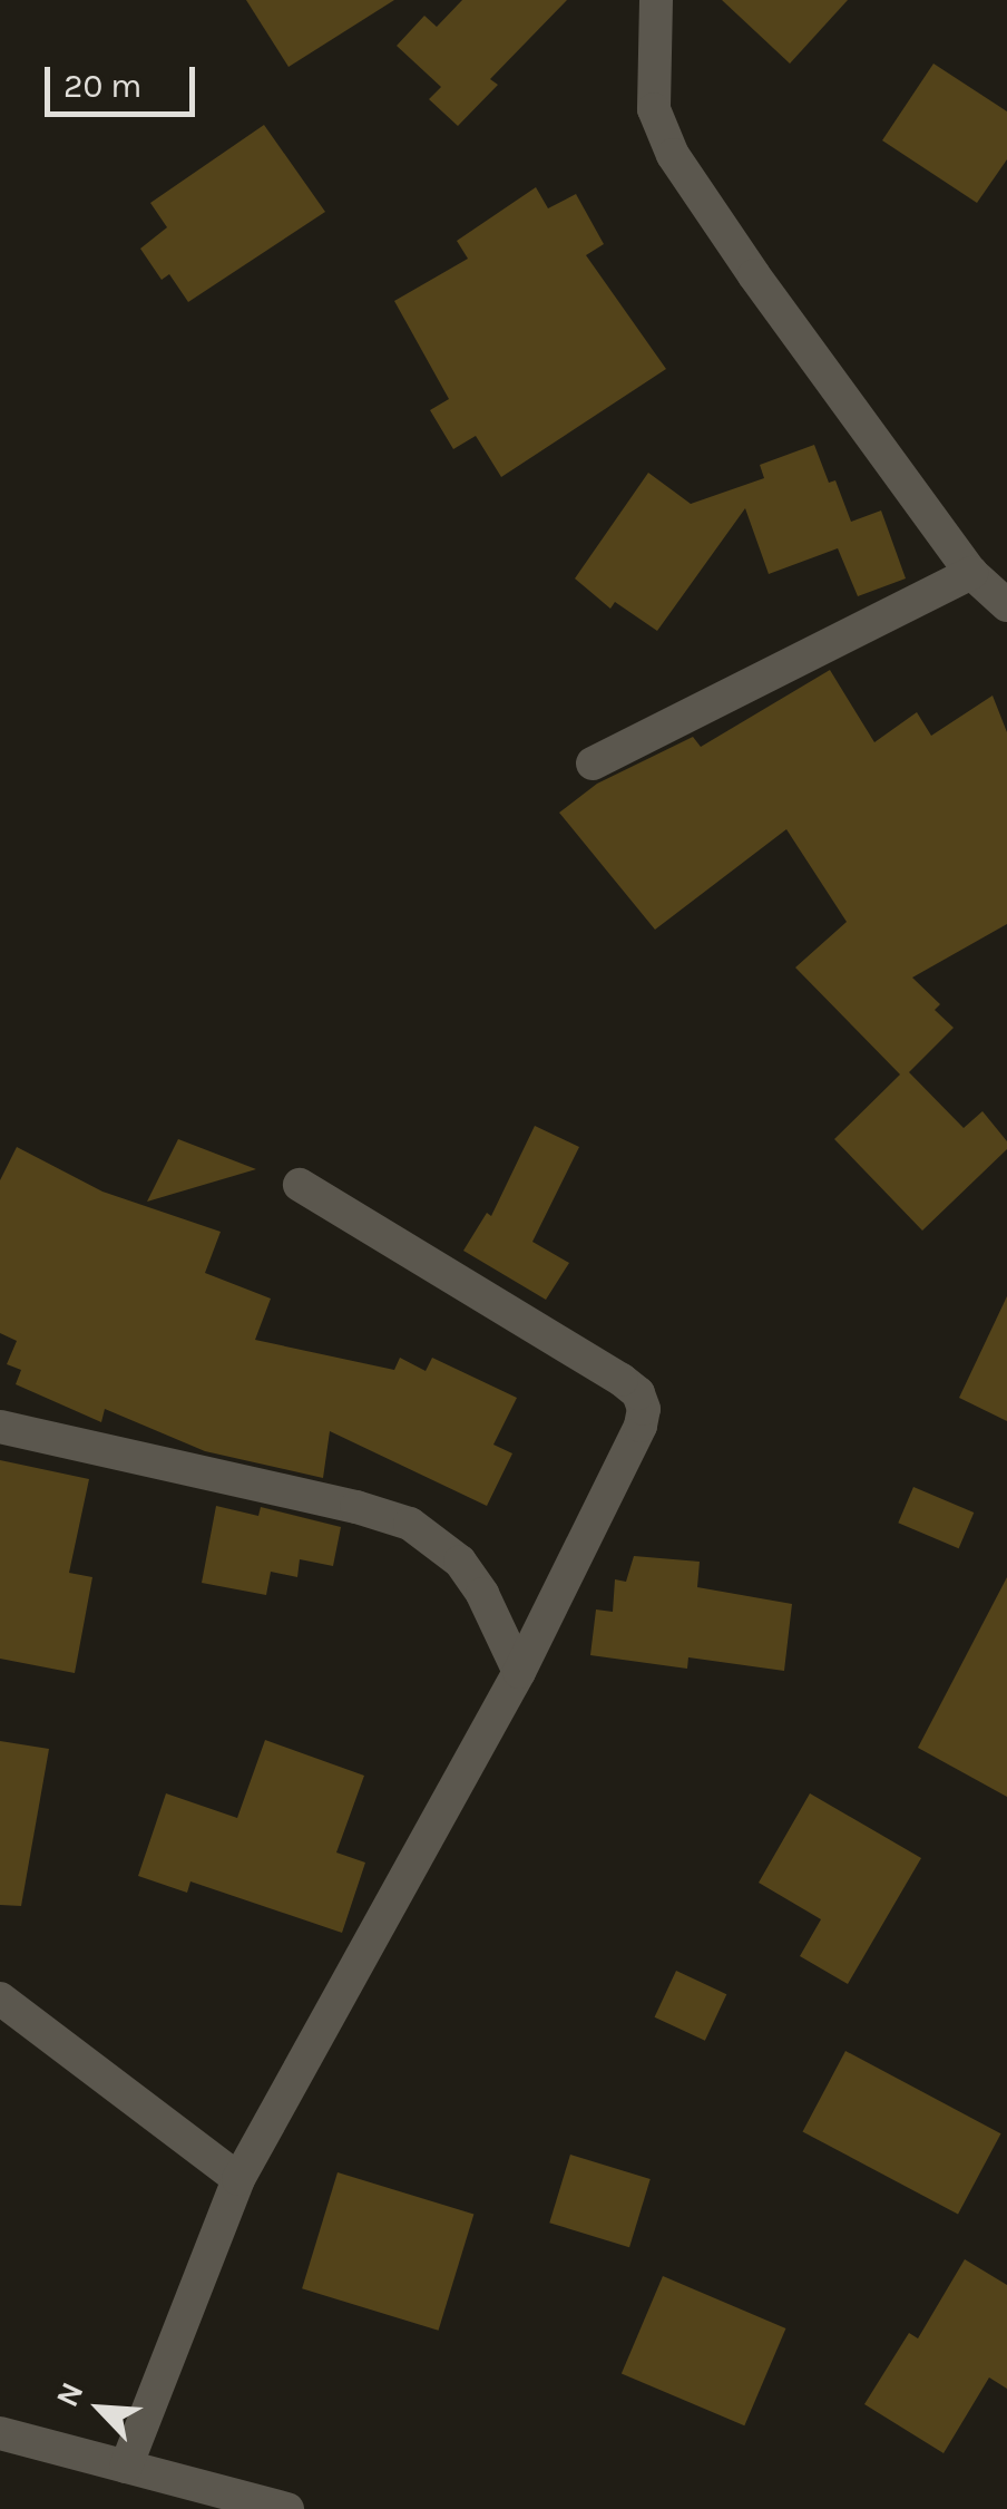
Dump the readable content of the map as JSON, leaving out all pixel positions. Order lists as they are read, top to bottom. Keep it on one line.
{"scale_bar":"20 m","north":"top left"}
